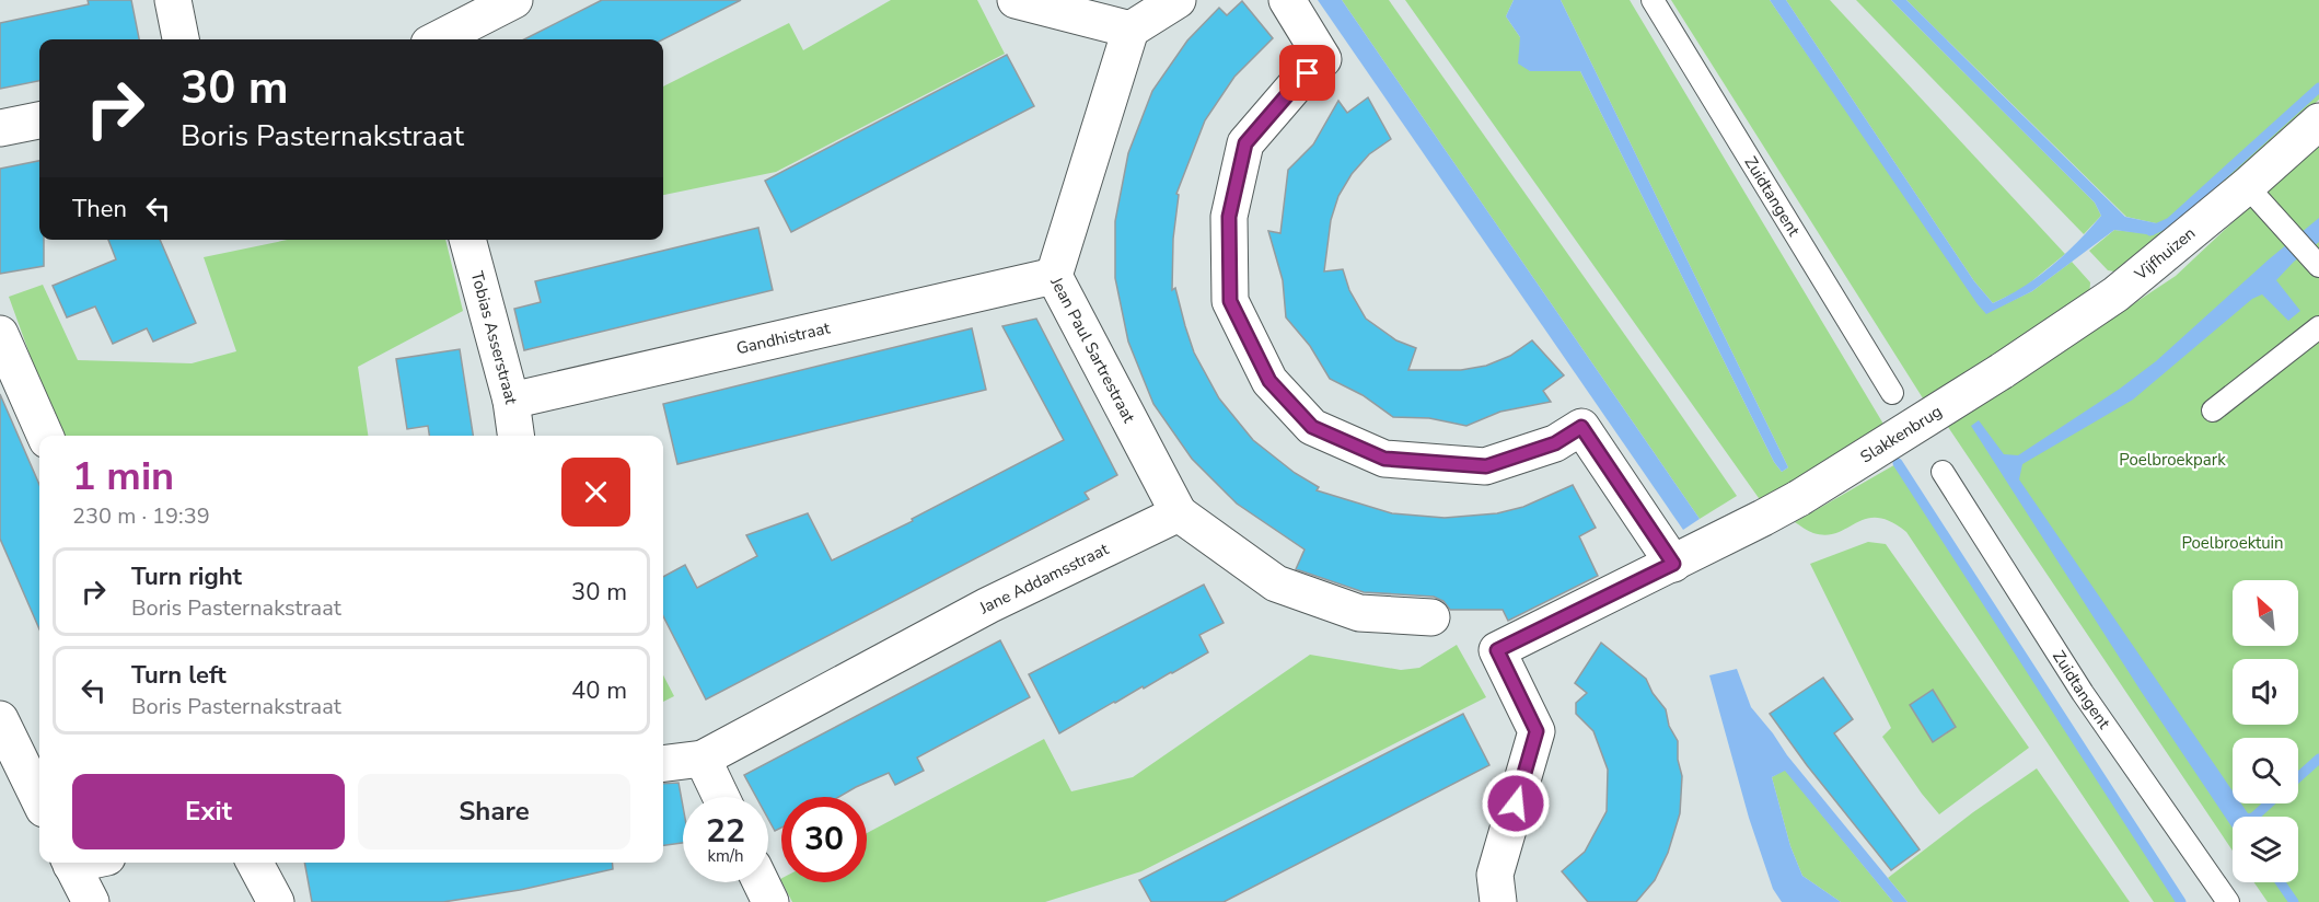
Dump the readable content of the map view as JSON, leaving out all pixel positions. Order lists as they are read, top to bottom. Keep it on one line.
{"streets":{"street":["Vijfhuizen","Tobias Asserstraat","Gandhistraat","Jean Paul Sartrestraat","Slakkenbrug","Jane Addamsstraat"],"lane":["Zuidtangent"]},"crossings":[["Vijfhuizen","Slakkenbrug"],["Tobias Asserstraat","Gandhistraat"],["Gandhistraat","Jean Paul Sartrestraat"],["Jean Paul Sartrestraat","Jane Addamsstraat"]],"parks":["Poelbroekpark","Poelbroektuin"],"north":"top left","page":{"turn":["30 m","Boris Pasternakstraat"],"then":"Then","heading":["1 min","230 m · 19:39"],"list":[{"name":"Turn right","note":"Boris Pasternakstraat","value":"30 m"},{"name":"Turn left","note":"Boris Pasternakstraat","value":"40 m"}],"buttons":["Exit","Share"],"speed":"22 km/h","limit":"30"}}
